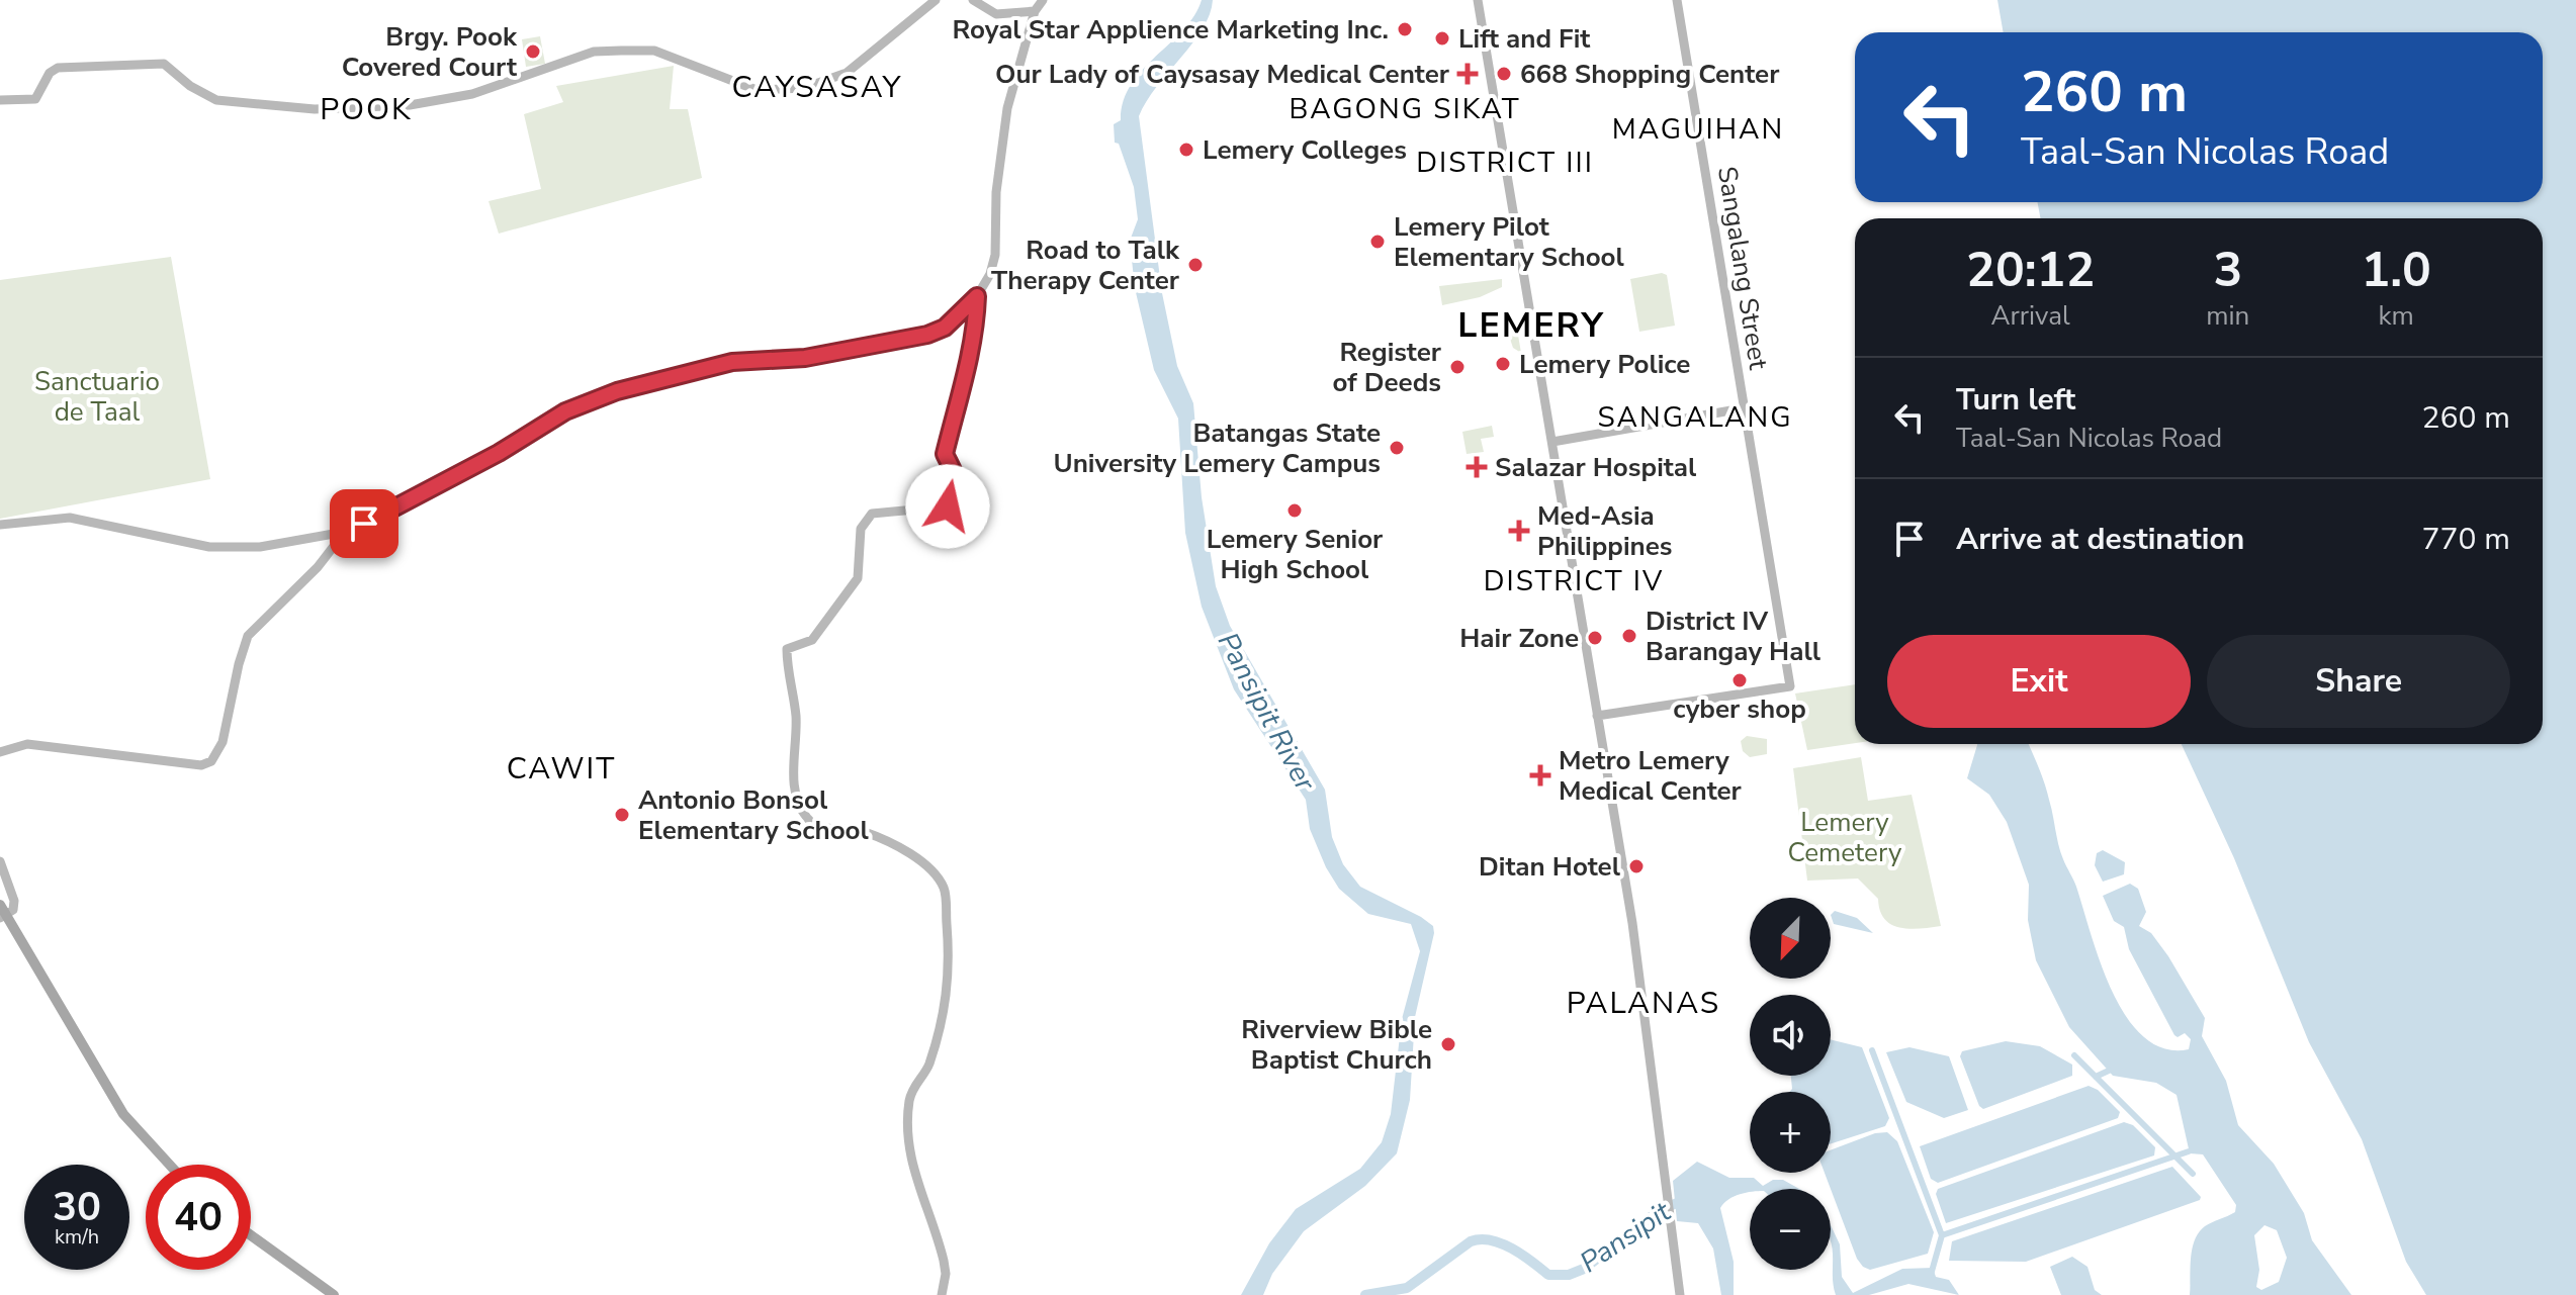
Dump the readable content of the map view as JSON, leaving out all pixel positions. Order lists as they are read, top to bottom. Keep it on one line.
{"streets":{"street":["Sangalang Street"]},"districts":["CAYSASAY","POOK","BAGONG SIKAT","MAGUIHAN","DISTRICT III","LEMERY","SANGALANG","DISTRICT IV","CAWIT","PALANAS"],"water":["Pansipit River","Pansipit"],"parks":["Sanctuario de Taal","Lemery Cemetery"],"places":{"other":["Royal Star Applience Marketing Inc.","Lift and Fit","Brgy. Pook Covered Court","668 Shopping Center","Lemery Colleges","Lemery Pilot Elementary School","Road to Talk Therapy Center","Lemery Police","Register of Deeds","Batangas State University Lemery Campus","Lemery Senior High School","District IV Barangay Hall","Hair Zone","cyber shop","Antonio Bonsol Elementary School","Ditan Hotel","Riverview Bible Baptist Church"],"health":["Our Lady of Caysasay Medical Center","Salazar Hospital","Med-Asia Philippines","Metro Lemery Medical Center"]},"north":"bottom left","page":{"turn":["260 m","Taal-San Nicolas Road"],"eta":["20:12","Arrival","3","min","1.0","km"],"list":[{"name":"Turn left","note":"Taal-San Nicolas Road","value":"260 m"},{"name":"Arrive at destination","value":"770 m"}],"buttons":["Exit","Share"],"map_buttons":["+","−"],"speed":"30 km/h","limit":"40"}}
